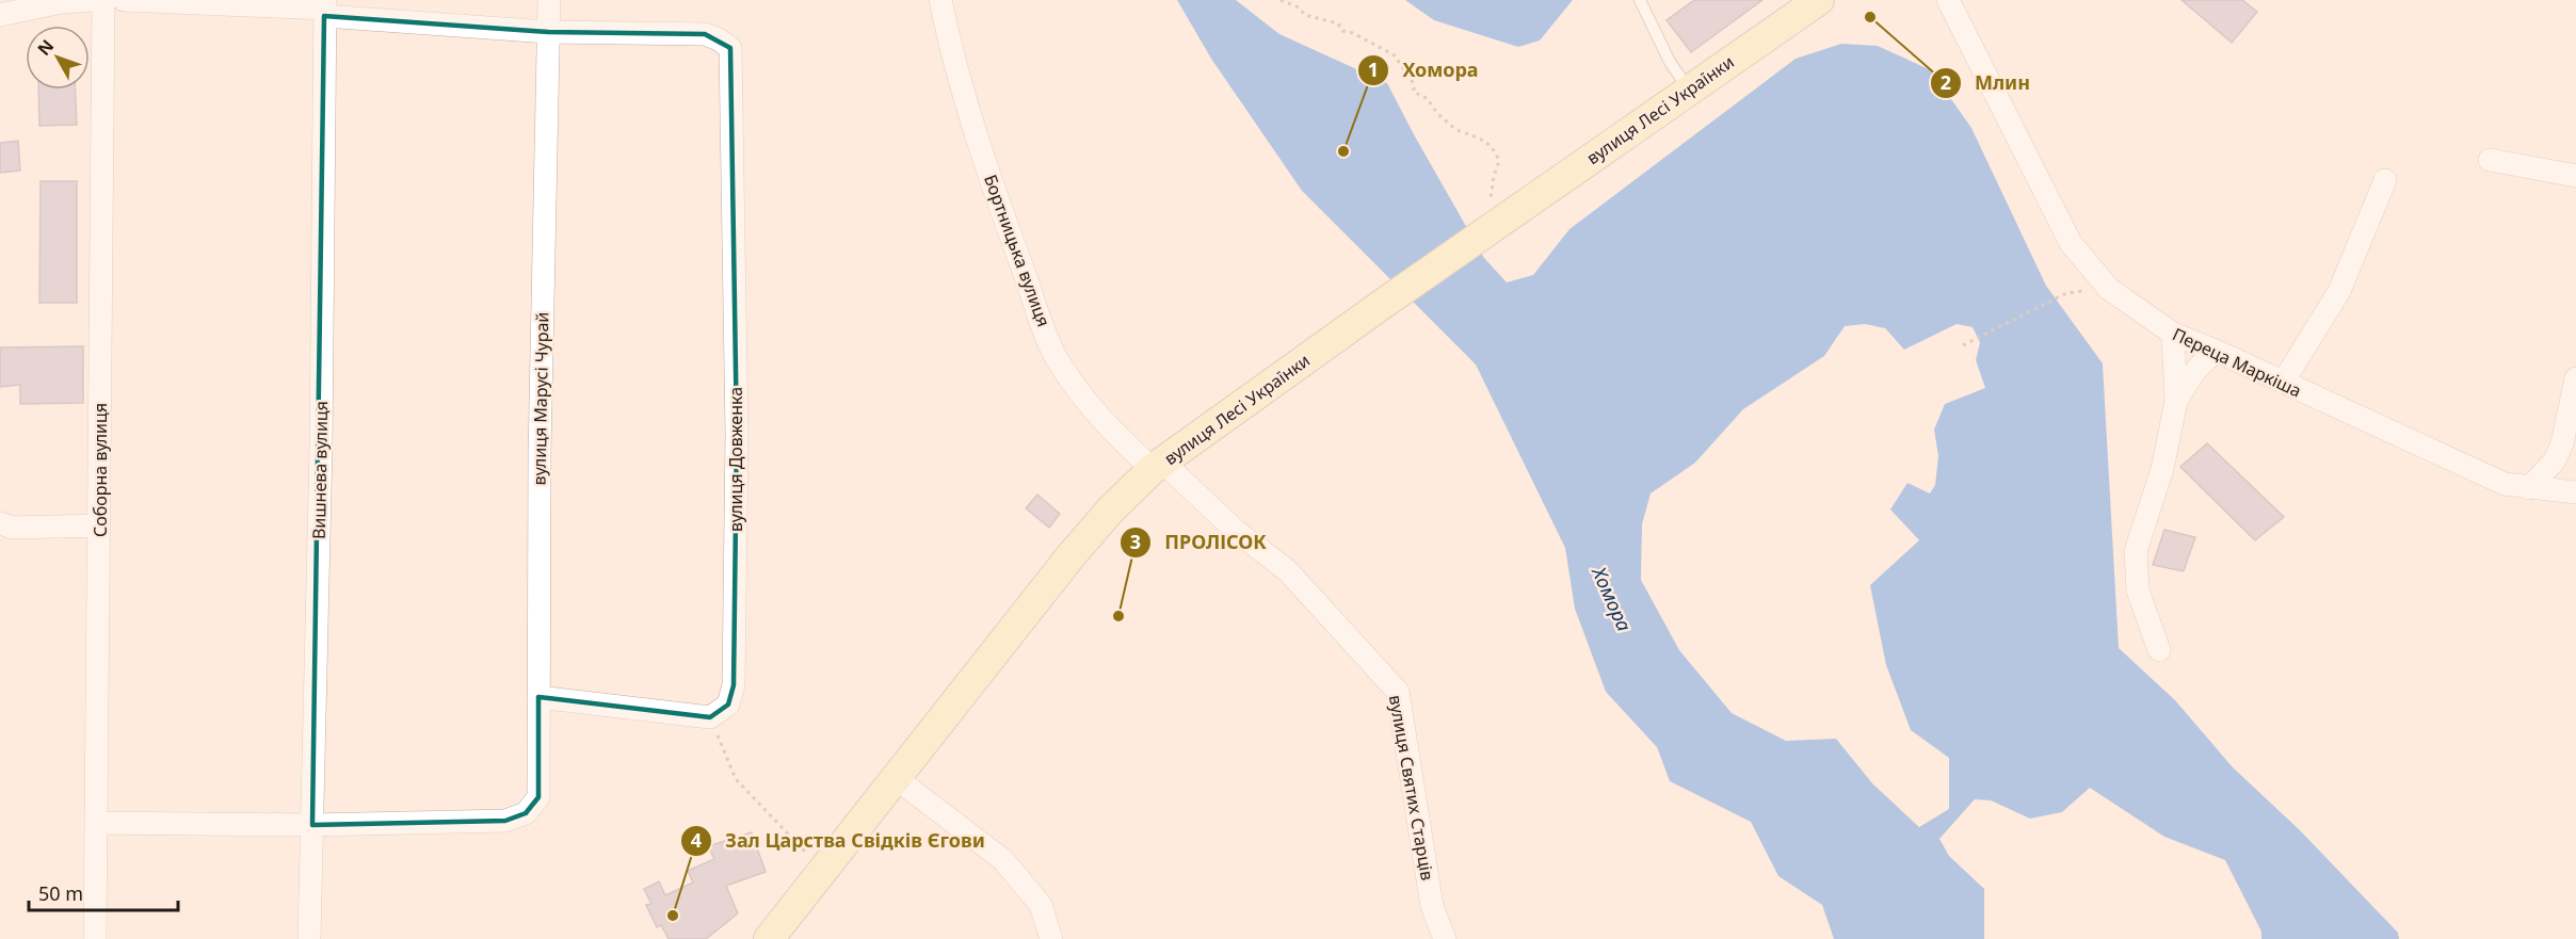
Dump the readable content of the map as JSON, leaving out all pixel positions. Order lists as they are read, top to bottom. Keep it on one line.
{"streets":{"main road":["вулиця Лесі Українки"],"street":["Бортницька вулиця","Переца Маркіша","вулиця Марусі Чурай","вулиця Довженка","Соборна вулиця","Вишнева вулиця","вулиця Святих Старців"]},"crossings":[["вулиця Лесі Українки","Бортницька вулиця"],["вулиця Лесі Українки","вулиця Святих Старців"],["Бортницька вулиця","вулиця Святих Старців"],["вулиця Марусі Чурай","вулиця Довженка"],["вулиця Марусі Чурай","Вишнева вулиця"]],"water":["Хомора"],"places":["Млин","Хомора","ПРОЛІСОК","Зал Царства Свідків Єгови"],"scale_bar":"50 m","north":"top left"}
